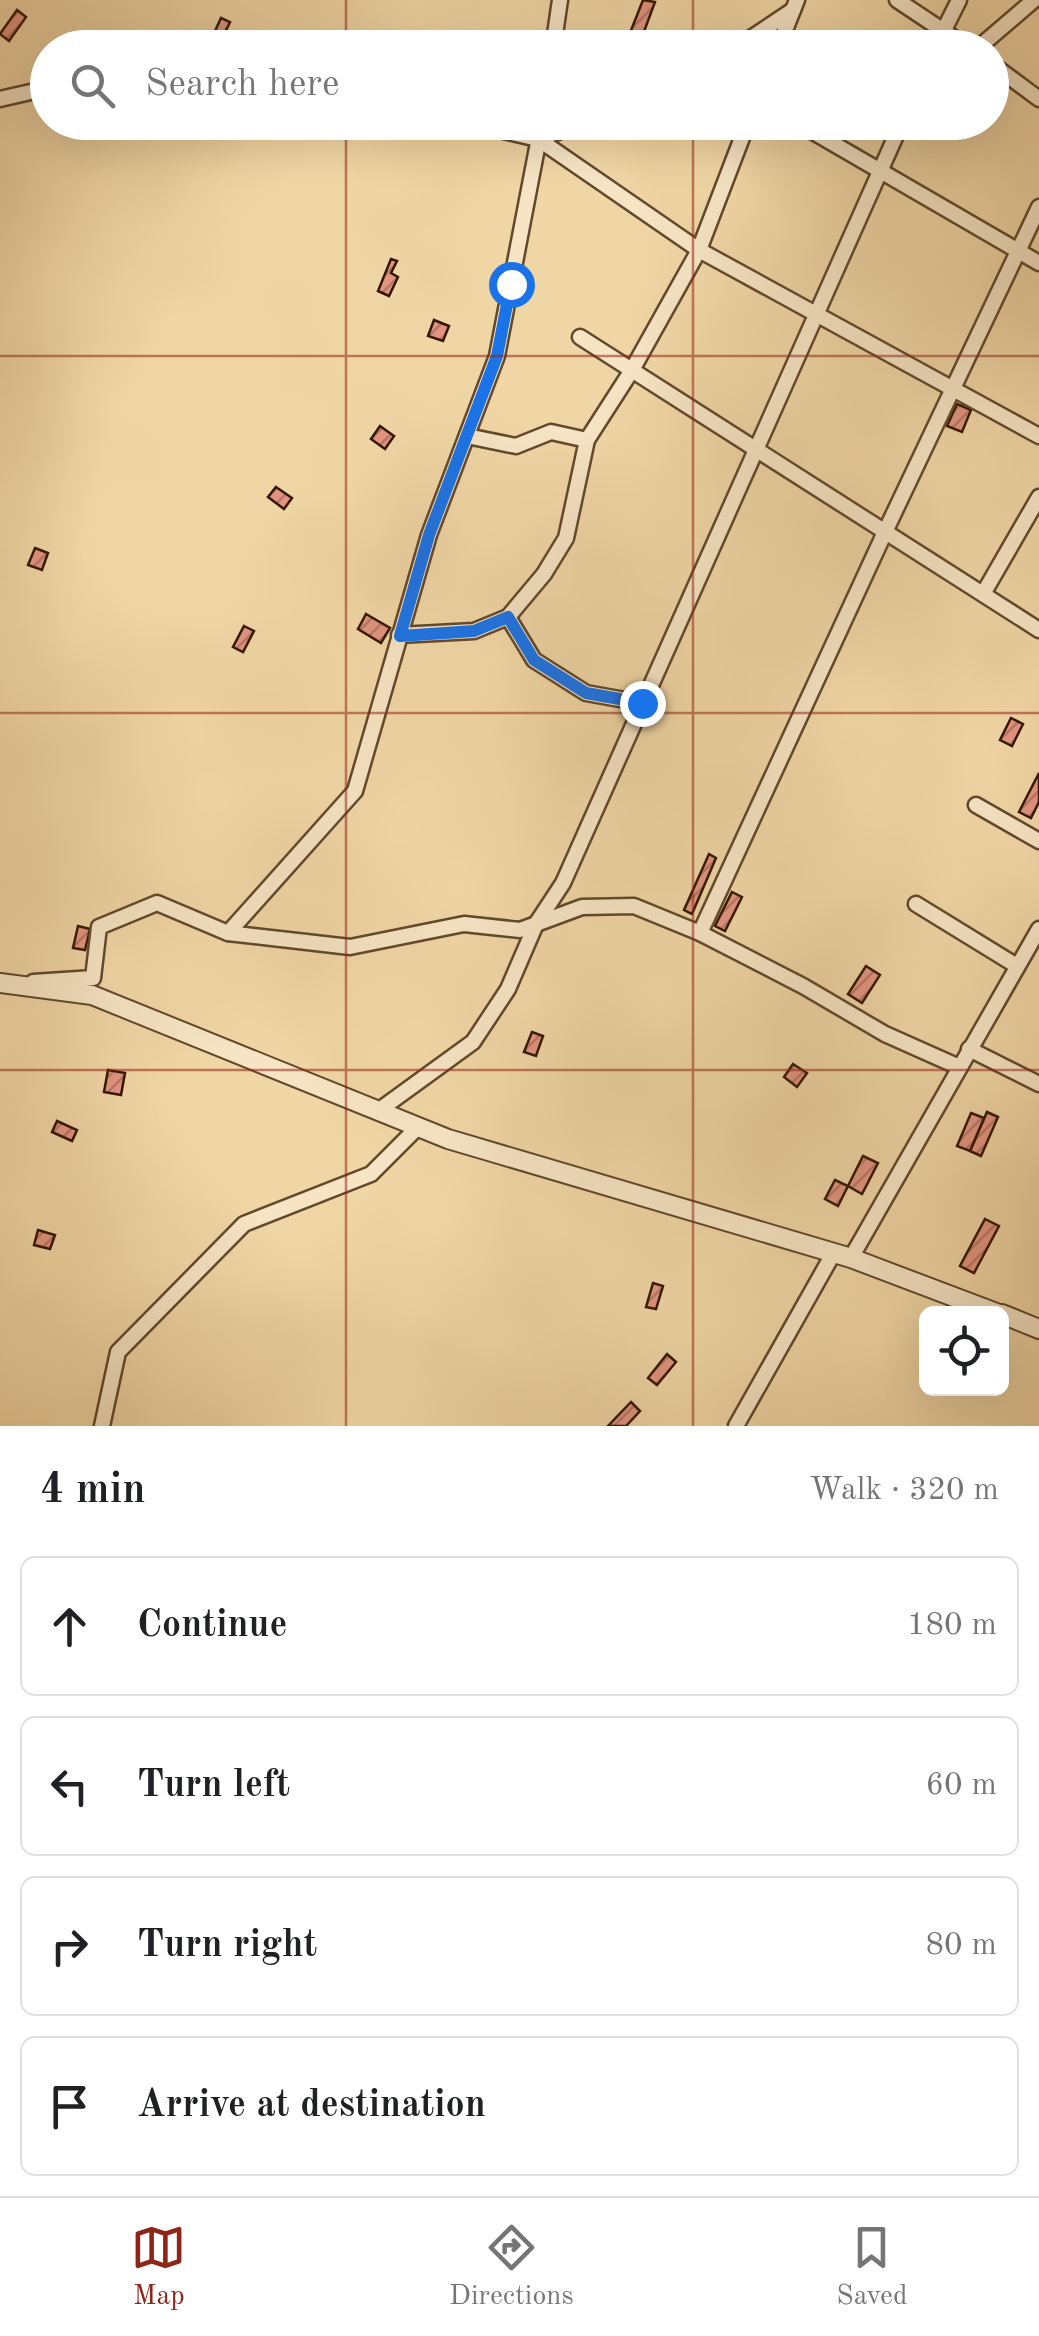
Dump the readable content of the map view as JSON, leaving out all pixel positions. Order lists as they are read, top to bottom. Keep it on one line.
{"page":{"search":"Search here","heading":["4 min","Walk · 320 m"],"list":[["Continue","180 m"],["Turn left","60 m"],["Turn right","80 m"],"Arrive at destination"],"nav":["Map","Directions","Saved"]}}
